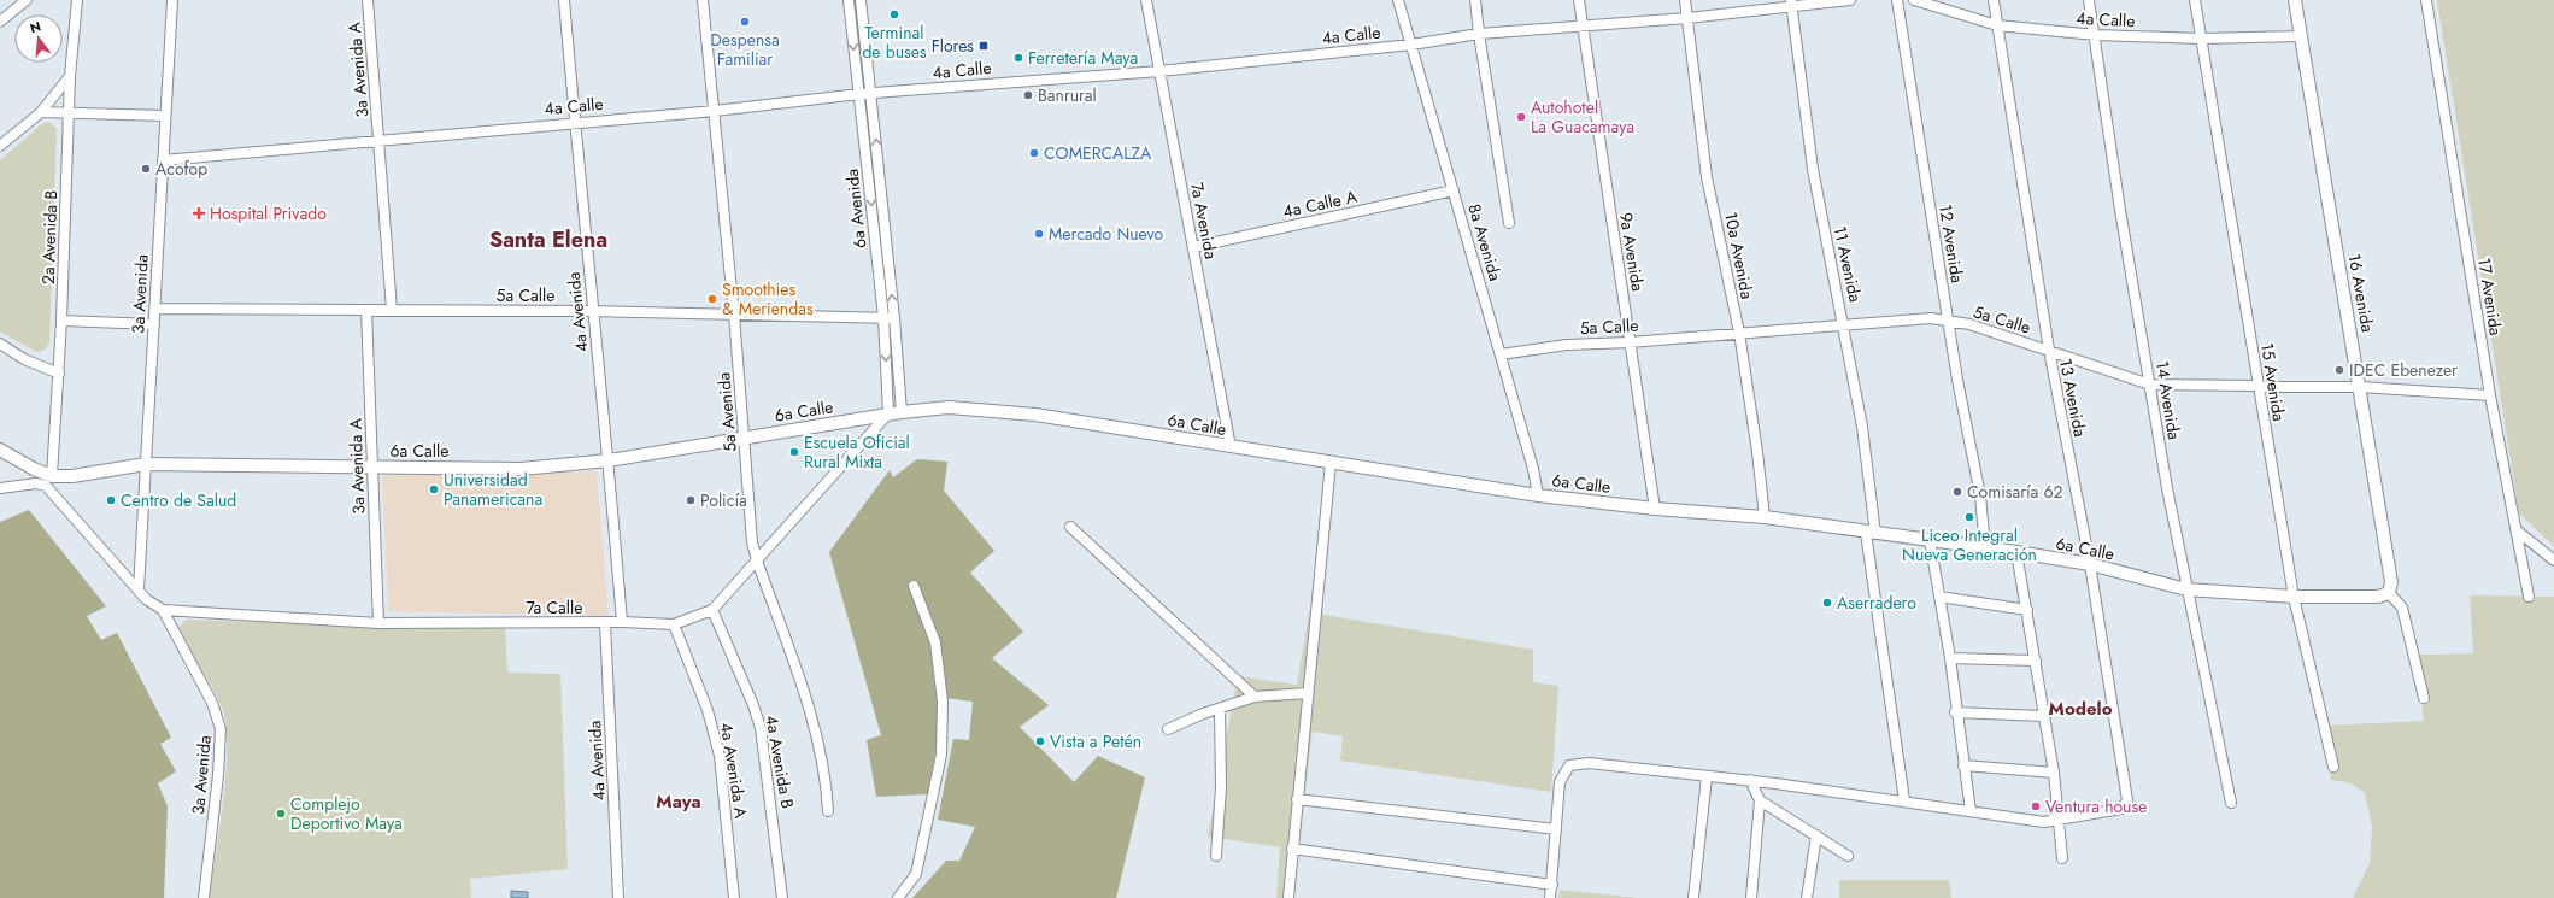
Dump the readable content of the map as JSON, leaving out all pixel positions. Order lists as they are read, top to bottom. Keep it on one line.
{"streets":{"main road":["16 Avenida","6a Calle"],"street":["4a Calle","3a Avenida A","4a Calle A","6a Avenida","7a Avenida","2a Avenida B","8a Avenida","12 Avenida","9a Avenida","10a Avenida","11 Avenida","3a Avenida","5a Calle","17 Avenida","4a Avenida","15 Avenida","13 Avenida","14 Avenida","5a Avenida","7a Calle","4a Avenida B","4a Avenida A"]},"crossings":[["4a Calle","3a Avenida A"],["4a Calle","6a Avenida"],["4a Calle","7a Avenida"],["4a Calle","8a Avenida"],["4a Calle","9a Avenida"],["4a Calle","10a Avenida"],["4a Calle","11 Avenida"],["4a Calle","16 Avenida"],["4a Calle","3a Avenida"],["4a Calle","4a Avenida"],["4a Calle","15 Avenida"],["4a Calle","13 Avenida"],["4a Calle","14 Avenida"],["4a Calle","5a Avenida"],["3a Avenida A","5a Calle"],["3a Avenida A","6a Calle"],["3a Avenida A","7a Calle"],["4a Calle A","7a Avenida"],["4a Calle A","8a Avenida"],["6a Avenida","5a Calle"],["6a Avenida","6a Calle"],["6a Avenida","7a Calle"],["7a Avenida","6a Calle"],["2a Avenida B","6a Calle"],["8a Avenida","5a Calle"],["8a Avenida","6a Calle"],["12 Avenida","5a Calle"],["12 Avenida","6a Calle"],["9a Avenida","5a Calle"],["9a Avenida","6a Calle"],["10a Avenida","5a Calle"],["10a Avenida","6a Calle"],["11 Avenida","5a Calle"],["11 Avenida","6a Calle"],["16 Avenida","5a Calle"],["16 Avenida","6a Calle"],["3a Avenida","5a Calle"],["3a Avenida","6a Calle"],["3a Avenida","7a Calle"],["5a Calle","17 Avenida"],["5a Calle","4a Avenida"],["5a Calle","15 Avenida"],["5a Calle","13 Avenida"],["5a Calle","14 Avenida"],["5a Calle","5a Avenida"],["4a Avenida","6a Calle"],["4a Avenida","7a Calle"],["15 Avenida","6a Calle"],["13 Avenida","6a Calle"],["14 Avenida","6a Calle"],["6a Calle","5a Avenida"],["6a Calle","7a Calle"],["5a Avenida","7a Calle"],["7a Calle","4a Avenida B"],["7a Calle","4a Avenida A"]],"districts":["Santa Elena","Modelo","Maya"],"places":{"other":["Terminal de buses","Despensa Familiar","Ferretería Maya","Banrural","Autohotel La Guacamaya","COMERCALZA","Acofop","Mercado Nuevo","Smoothies & Meriendas","IDEC Ebenezer","Escuela Oficial Rural Mixta","Universidad Panamericana","Comisaría 62","Centro de Salud","Policía","Liceo Integral Nueva Generación","Aserradero","Vista a Petén","Ventura house","Complejo Deportivo Maya"],"transit":["Flores"],"health":["Hospital Privado"]},"north":"top"}
